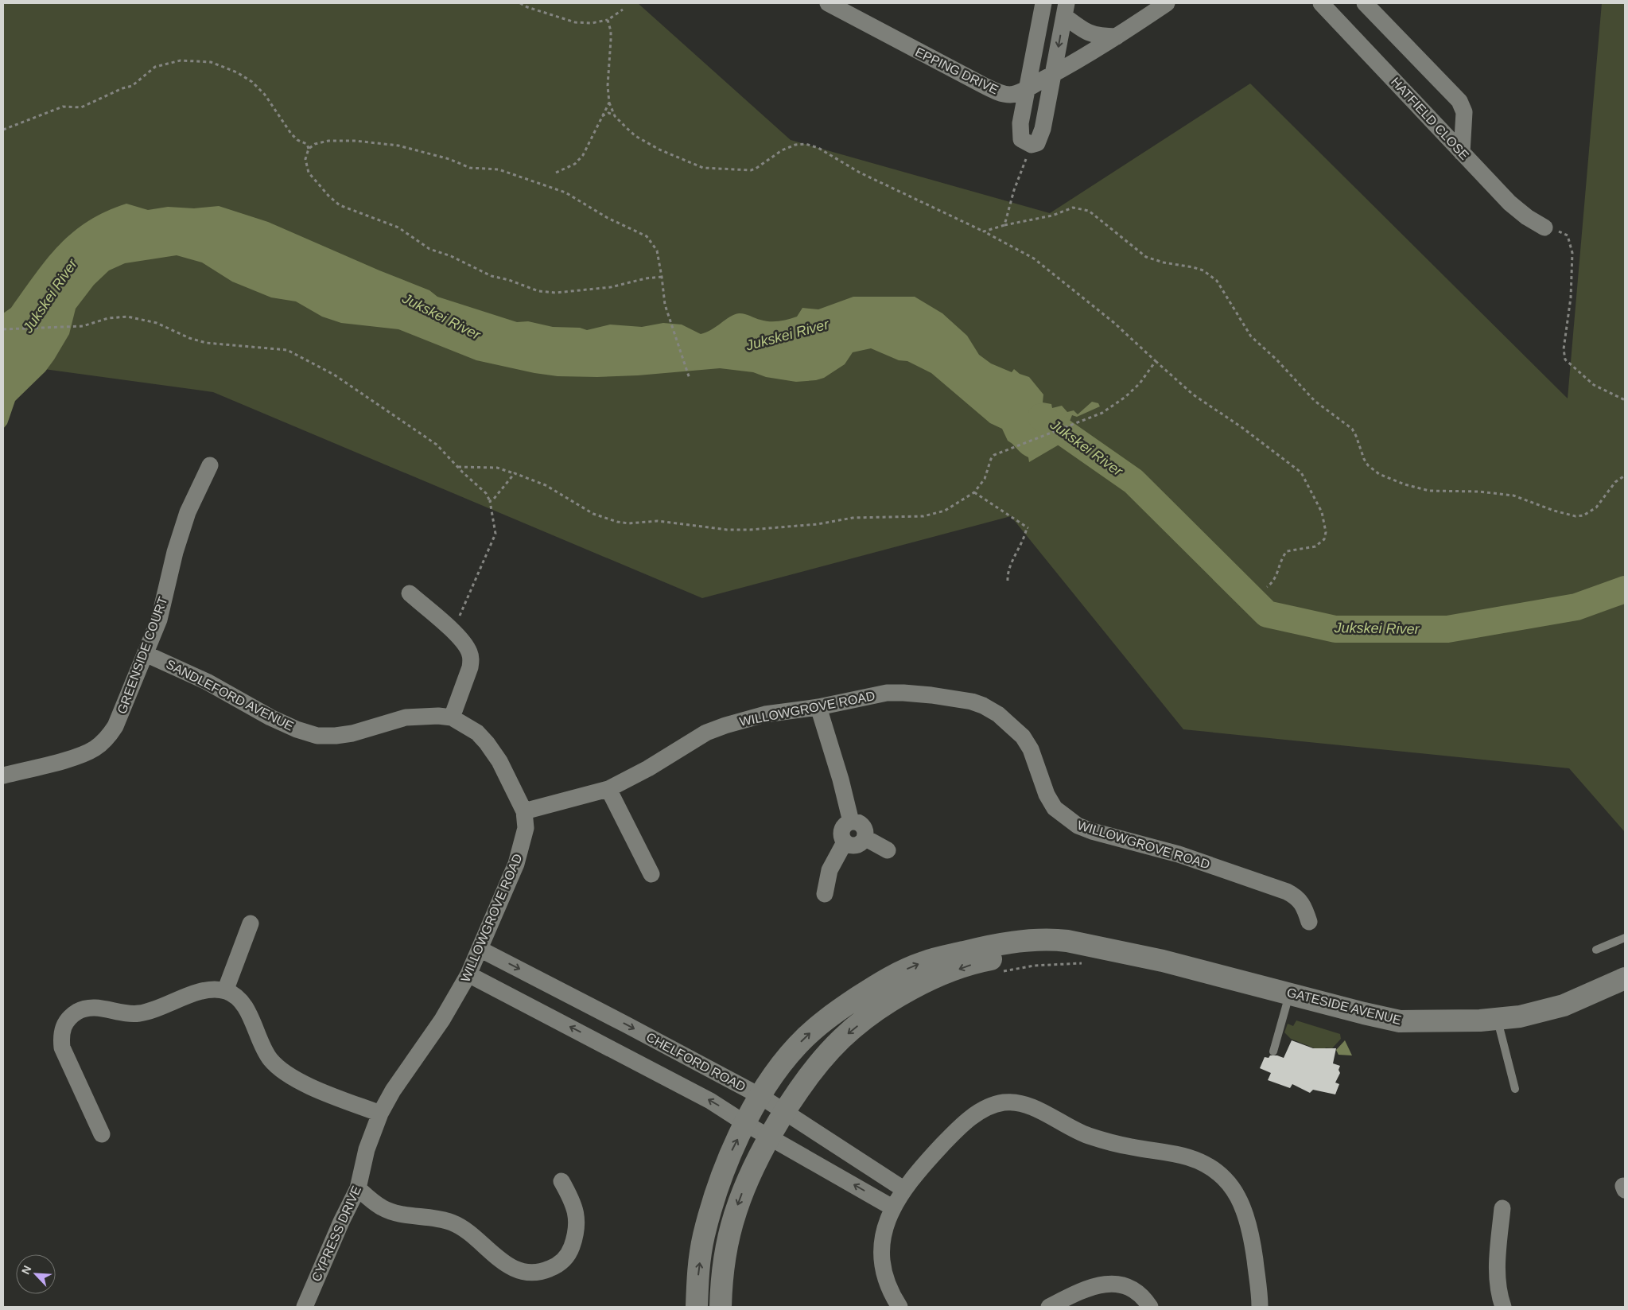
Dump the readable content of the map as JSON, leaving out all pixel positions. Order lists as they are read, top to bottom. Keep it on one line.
{"streets":{"street":["EPPING DRIVE","HATFIELD CLOSE","GREENSIDE COURT","SANDLEFORD AVENUE","WILLOWGROVE ROAD","GATESIDE AVENUE","CHELFORD ROAD","CYPRESS DRIVE"]},"crossings":[["GREENSIDE COURT","SANDLEFORD AVENUE"],["SANDLEFORD AVENUE","WILLOWGROVE ROAD"],["WILLOWGROVE ROAD","CHELFORD ROAD"],["WILLOWGROVE ROAD","CYPRESS DRIVE"],["GATESIDE AVENUE","CHELFORD ROAD"]],"water":["Jukskei River"],"north":"top left"}
